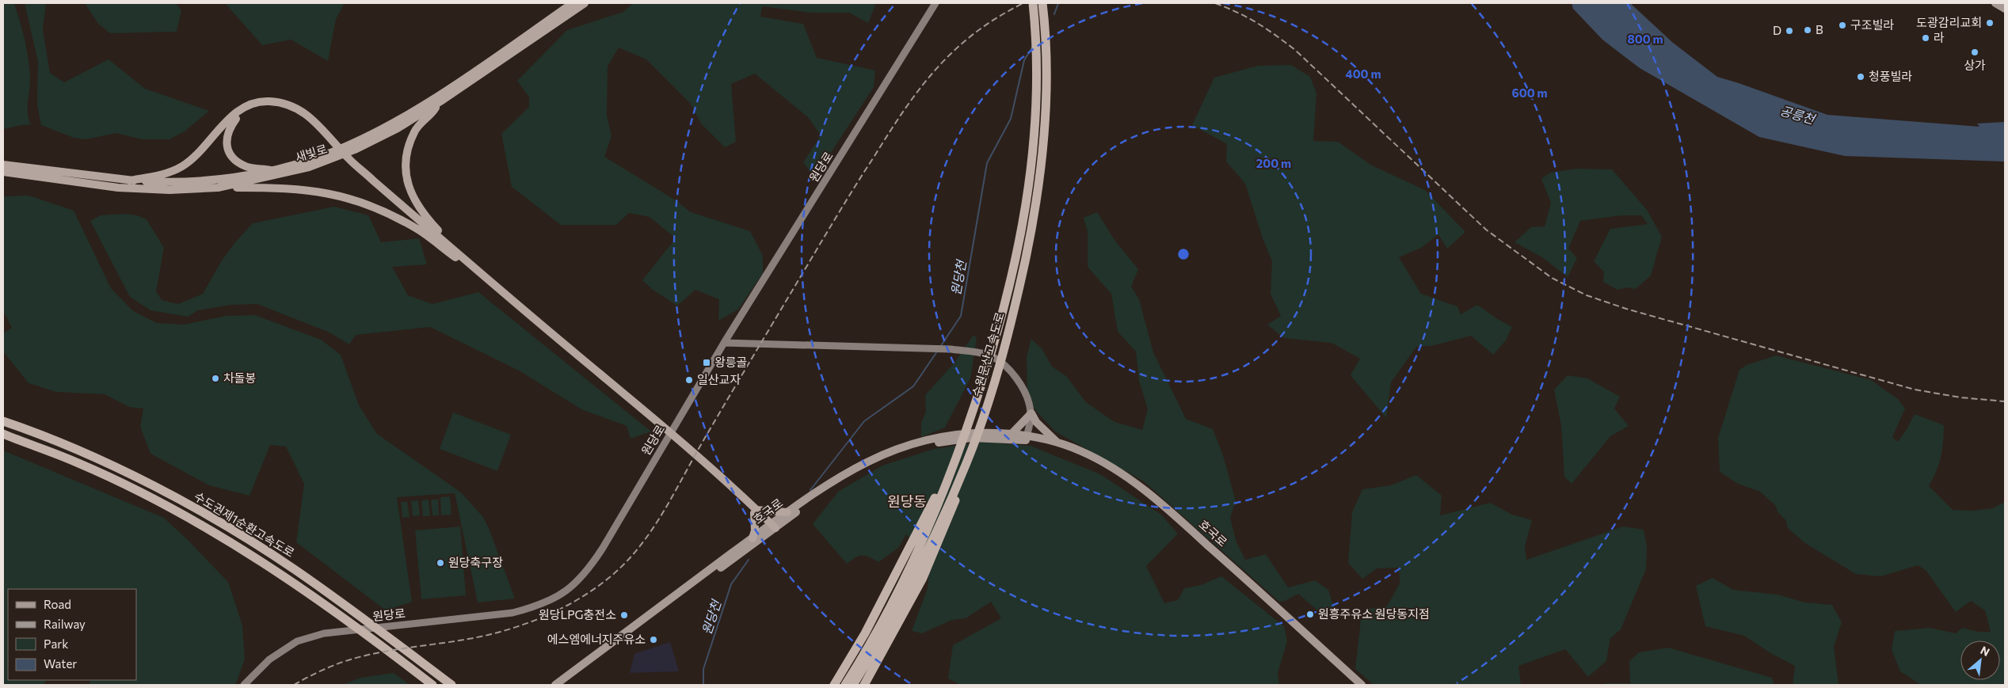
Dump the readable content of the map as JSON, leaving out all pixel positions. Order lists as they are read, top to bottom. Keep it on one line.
{"streets":{"highway":["새빛로","수원문산고속도로","수도권제1순환고속도로"],"main road":["원당로","호국로"]},"districts":["원당동"],"water":["공릉천","원당천"],"places":{"other":["도광감리교회","구조빌라","B","D","라","상가","청풍빌라","차돌봉","일산교자","원당축구장","원흥주유소 원당동지점","원당LPG충전소","에스엠에너지주유소"],"transit":["왕릉골"]},"legend":["Road","Railway","Park","Water"],"north":"top right","rings":["800 m","400 m","600 m","200 m"]}
